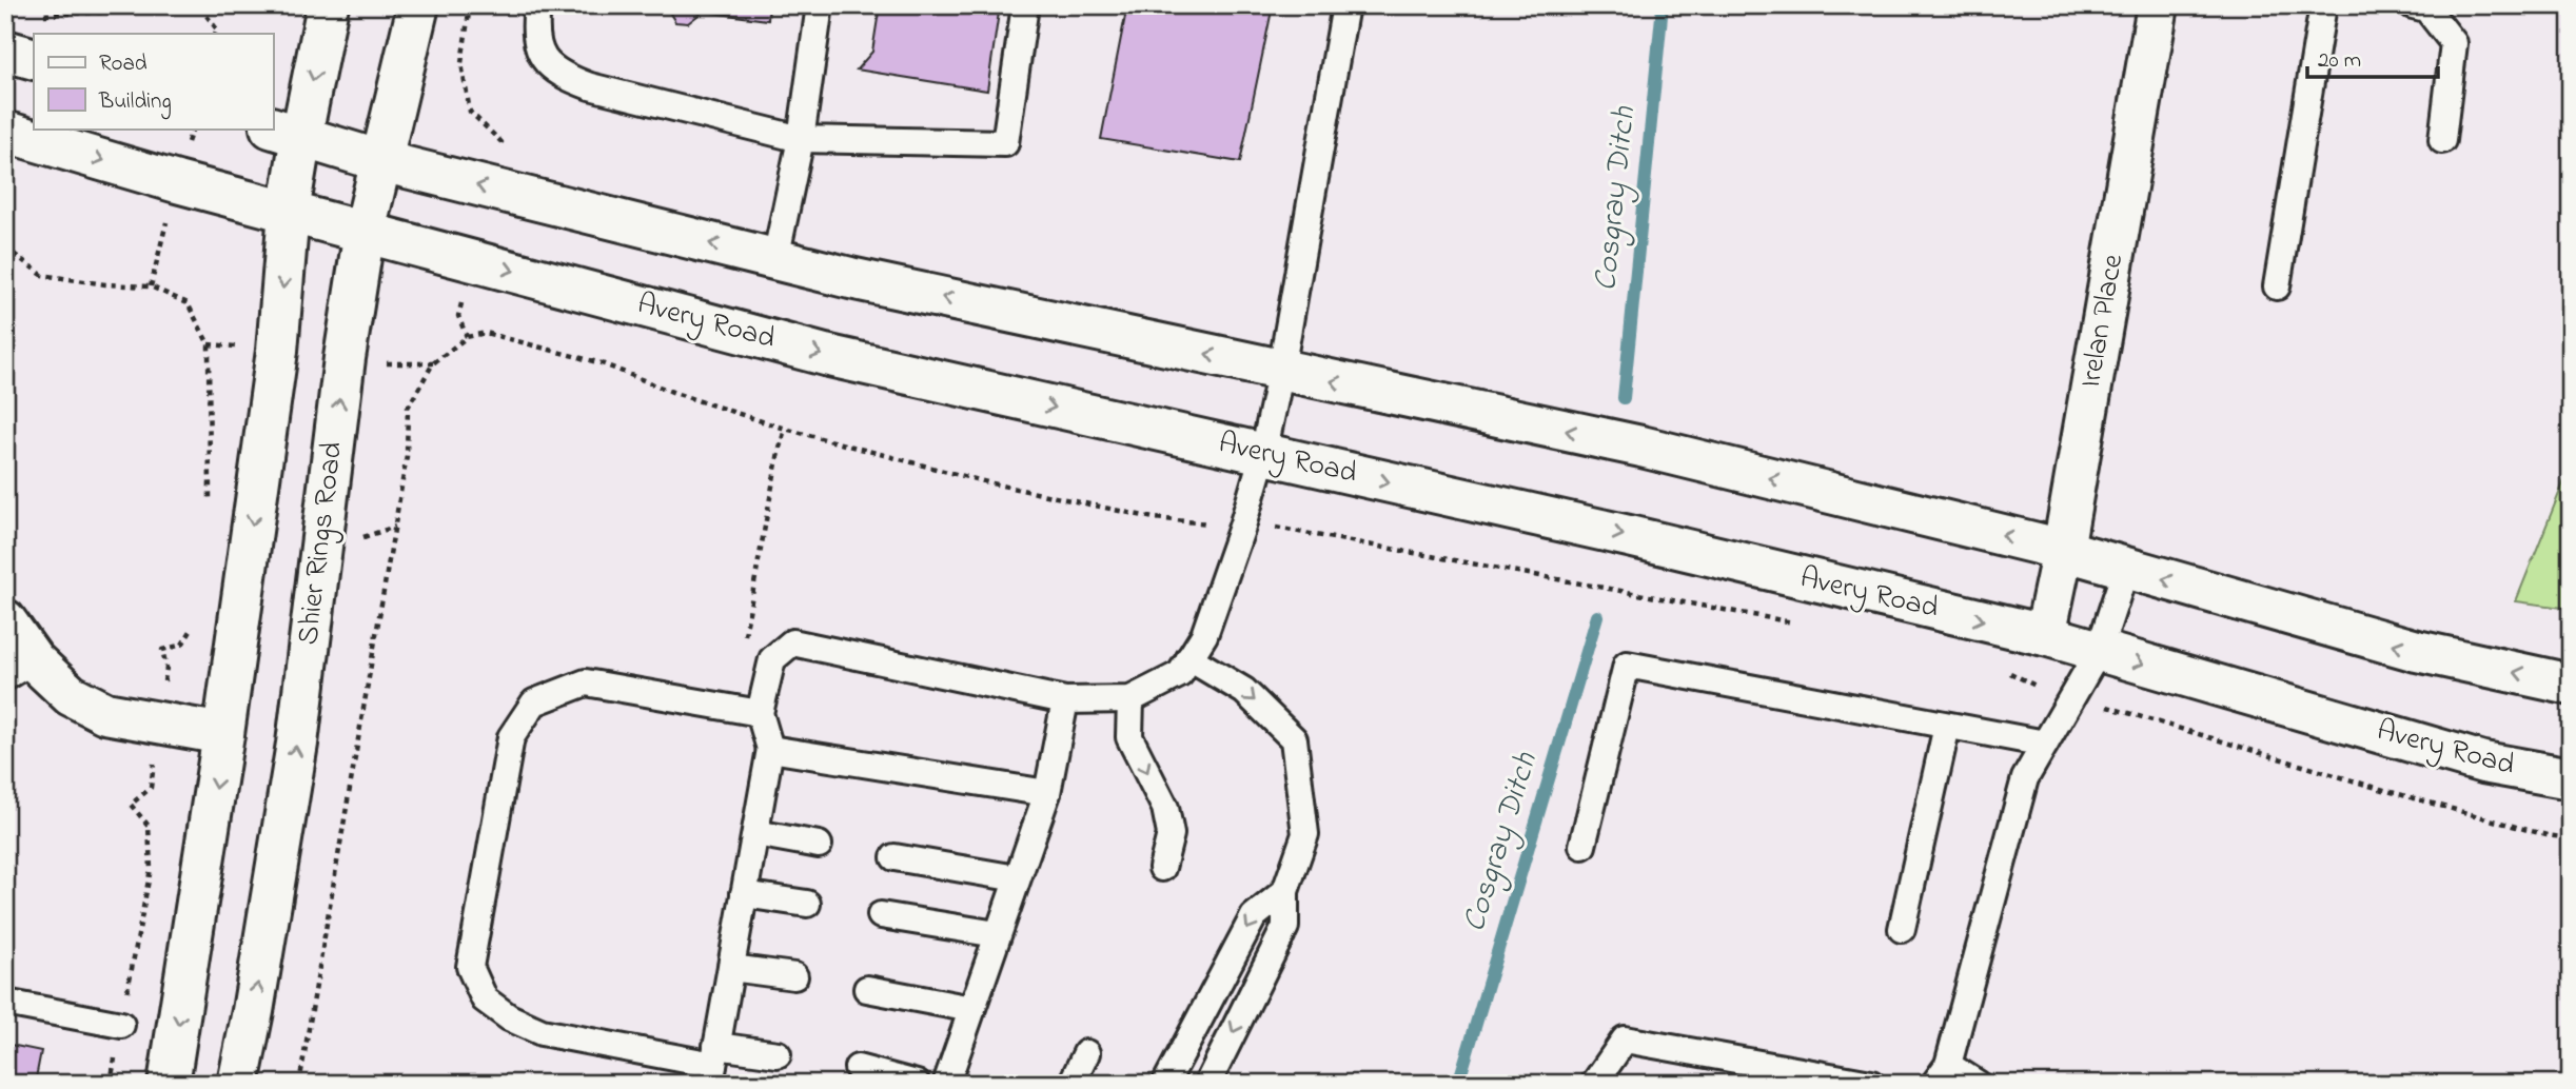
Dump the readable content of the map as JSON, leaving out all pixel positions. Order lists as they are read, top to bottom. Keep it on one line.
{"streets":{"main road":["Irelan Place","Avery Road","Shier Rings Road"]},"crossings":[["Irelan Place","Avery Road"],["Avery Road","Shier Rings Road"]],"water":["Cosgray Ditch"],"legend":["Road","Building"],"scale_bar":"20 m"}
